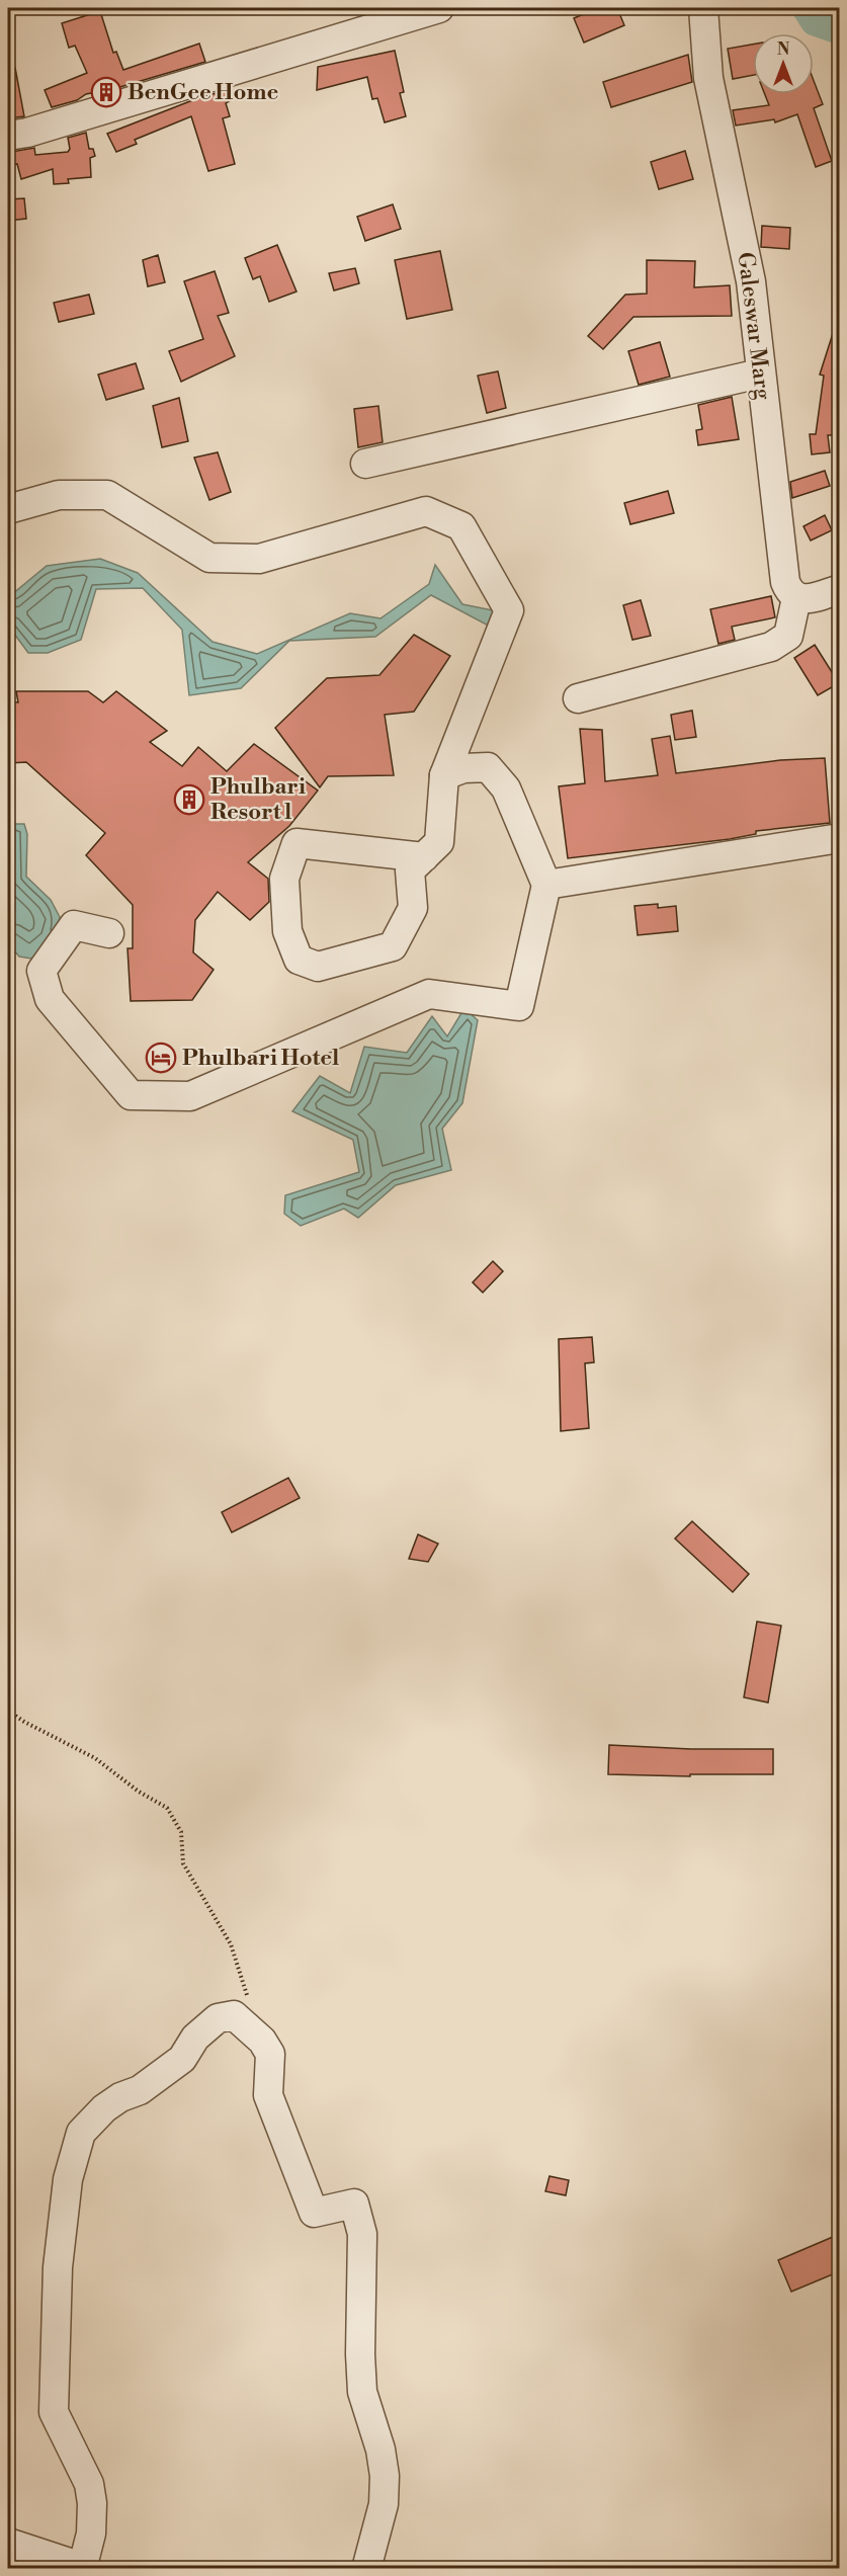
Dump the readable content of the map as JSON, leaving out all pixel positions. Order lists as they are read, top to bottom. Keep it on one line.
{"streets":{"street":["Galeswar Marg"]},"places":{"building":["BenGee Home","Phulbari Resort l"],"hotel":["Phulbari Hotel"]},"north":"top"}
